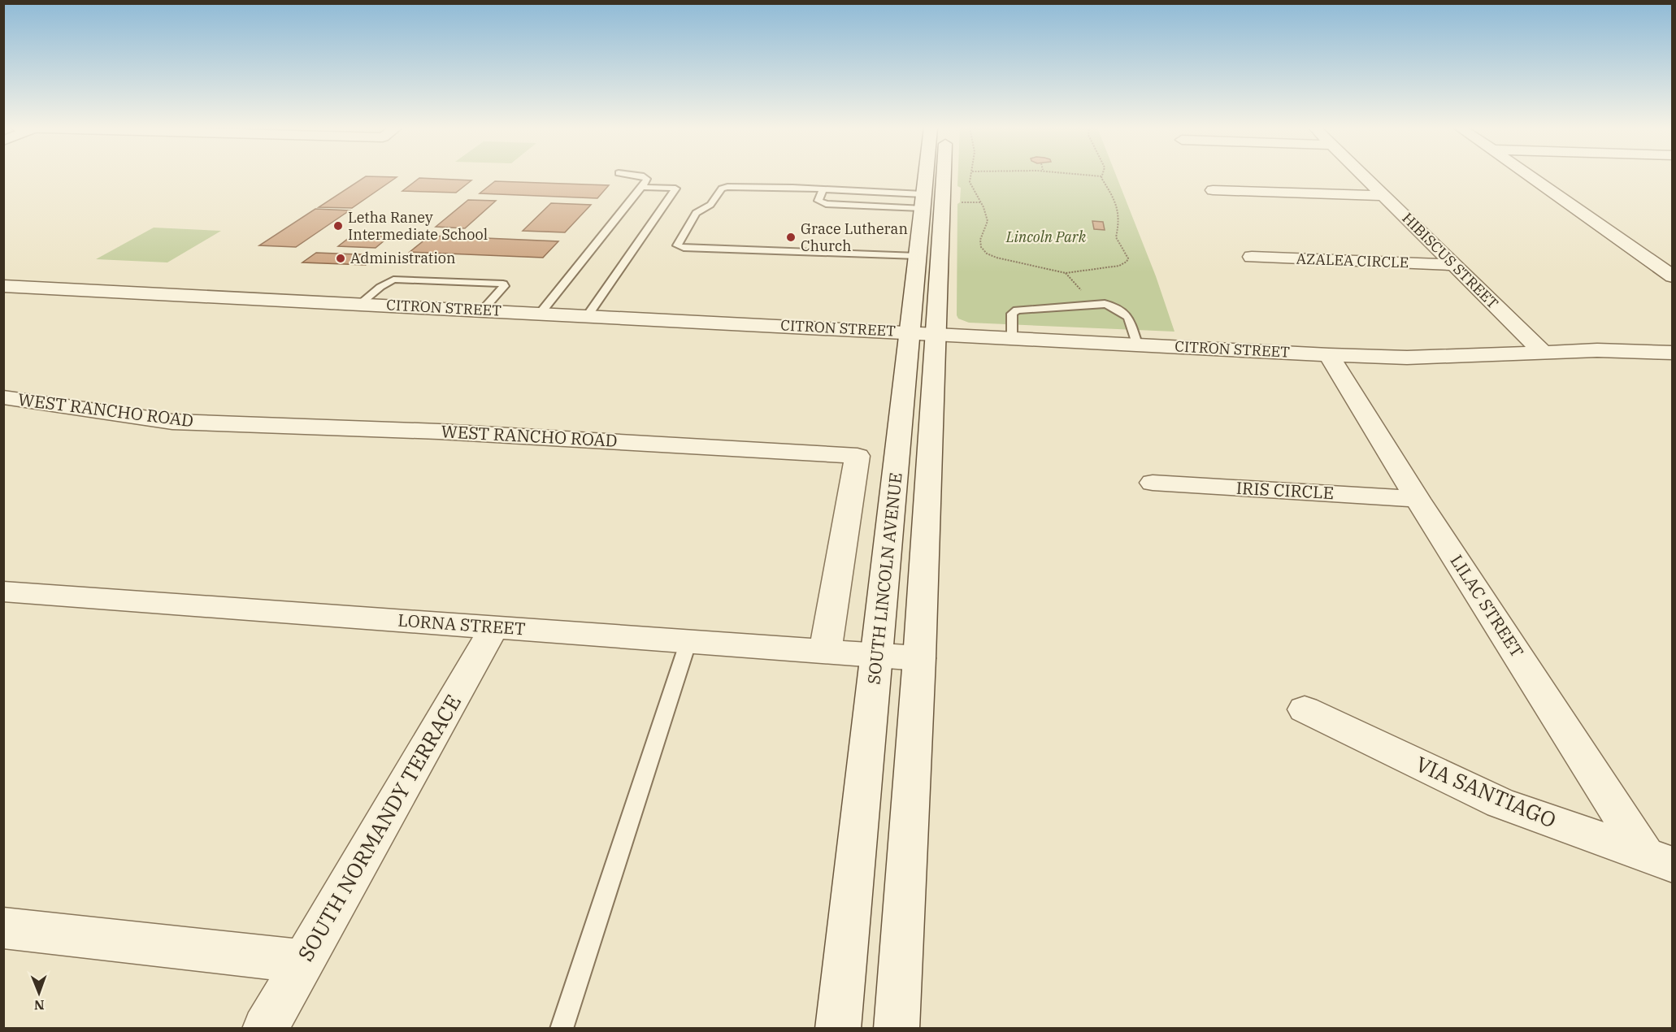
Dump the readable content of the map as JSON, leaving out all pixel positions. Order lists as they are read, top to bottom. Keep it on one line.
{"streets":{"street":["AZALEA CIRCLE","HIBISCUS STREET","CITRON STREET","WEST RANCHO ROAD","IRIS CIRCLE","SOUTH LINCOLN AVENUE","LILAC STREET","LORNA STREET","VIA SANTIAGO","SOUTH NORMANDY TERRACE"]},"crossings":[["AZALEA CIRCLE","HIBISCUS STREET"],["HIBISCUS STREET","CITRON STREET"],["CITRON STREET","SOUTH LINCOLN AVENUE"],["CITRON STREET","LILAC STREET"],["WEST RANCHO ROAD","LORNA STREET"],["IRIS CIRCLE","LILAC STREET"],["SOUTH LINCOLN AVENUE","LORNA STREET"],["LILAC STREET","VIA SANTIAGO"],["LORNA STREET","SOUTH NORMANDY TERRACE"]],"parks":["Lincoln Park"],"places":["Letha Raney Intermediate School","Grace Lutheran Church","Administration"],"north":"bottom"}
